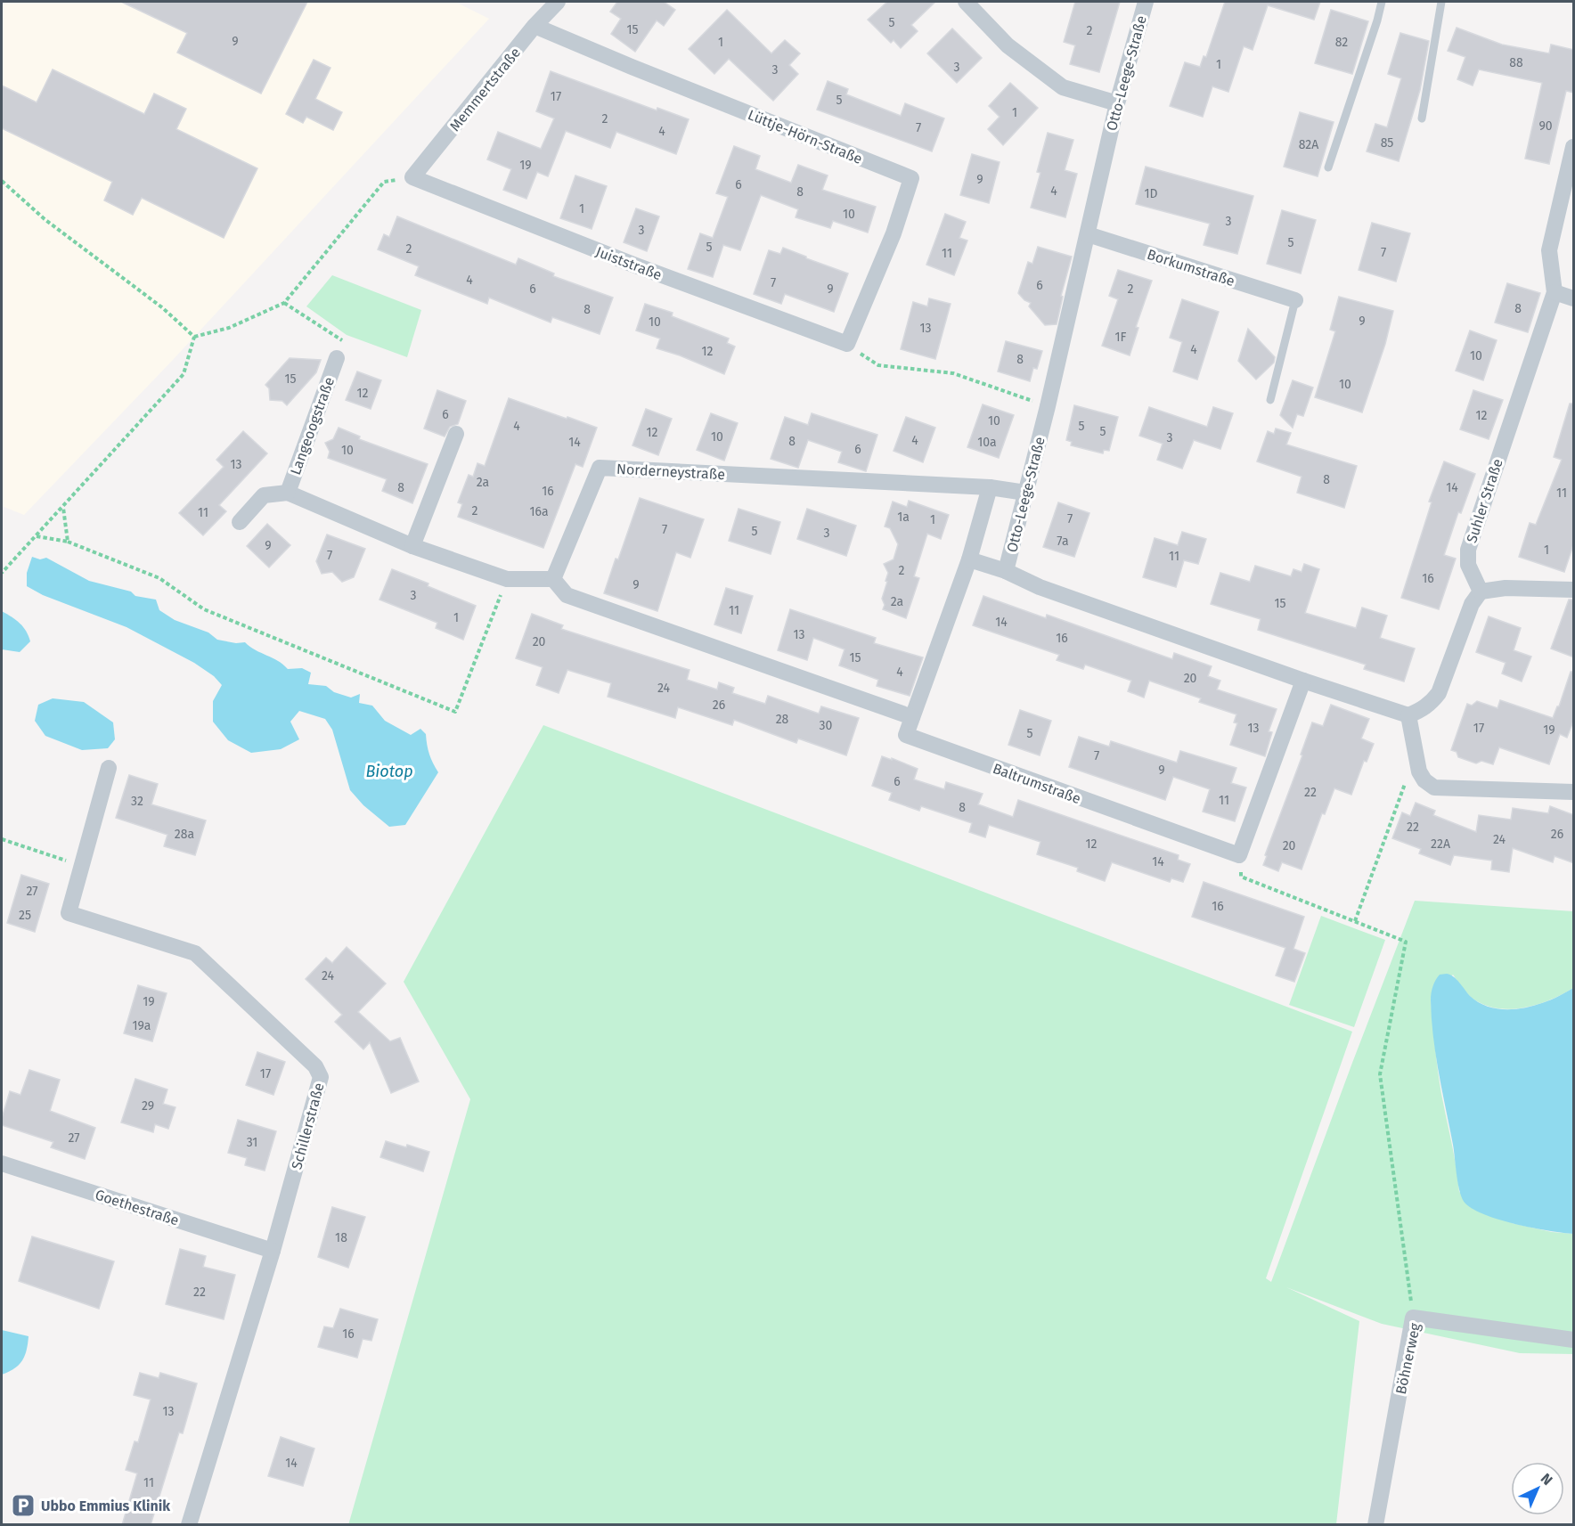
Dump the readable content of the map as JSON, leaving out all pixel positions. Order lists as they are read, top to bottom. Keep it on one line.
{"streets":{"street":["Otto-Leege-Straße","Memmertstraße","Lüttje-Hörn-Straße","Juiststraße","Borkumstraße","Langeoogstraße","Norderneystraße","Suhler Straße","Baltrumstraße","Schillerstraße","Goethestraße","Böhnerweg"]},"crossings":[["Otto-Leege-Straße","Borkumstraße"],["Otto-Leege-Straße","Norderneystraße"],["Memmertstraße","Lüttje-Hörn-Straße"],["Memmertstraße","Juiststraße"],["Lüttje-Hörn-Straße","Juiststraße"],["Langeoogstraße","Norderneystraße"],["Norderneystraße","Baltrumstraße"],["Schillerstraße","Goethestraße"]],"water":["Biotop"],"places":{"parking":["Ubbo Emmius Klinik"]},"house_numbers":["5","15","2","9","1","82","88","1","3","3","17","5","1","2","90","7","4","85","82A","19","9","6","4","8","1D","1","10","3","3","5","5","2","7","11","4","7","6","6","9","2","8","8","9","10","13","1F","4","12","10","8","15","10","12","6","12","10","4","5","5","12","10","3","4","8","14","10a","6","10","13","8","2a","8","14","16","11","2","16a","11","1a","7","1","7","5","3","7a","9","1","7","11","2","16","9","3","2a","15","11","1","14","13","16","20","15","4","20","24","26","28","30","13","17","19","5","7","9","6","22","11","32","8","22","28a","26","24","12","22A","20","14","27","16","25","24","19","19a","17","29","27","31","18","22","16","13","14","11"],"north":"top right"}
